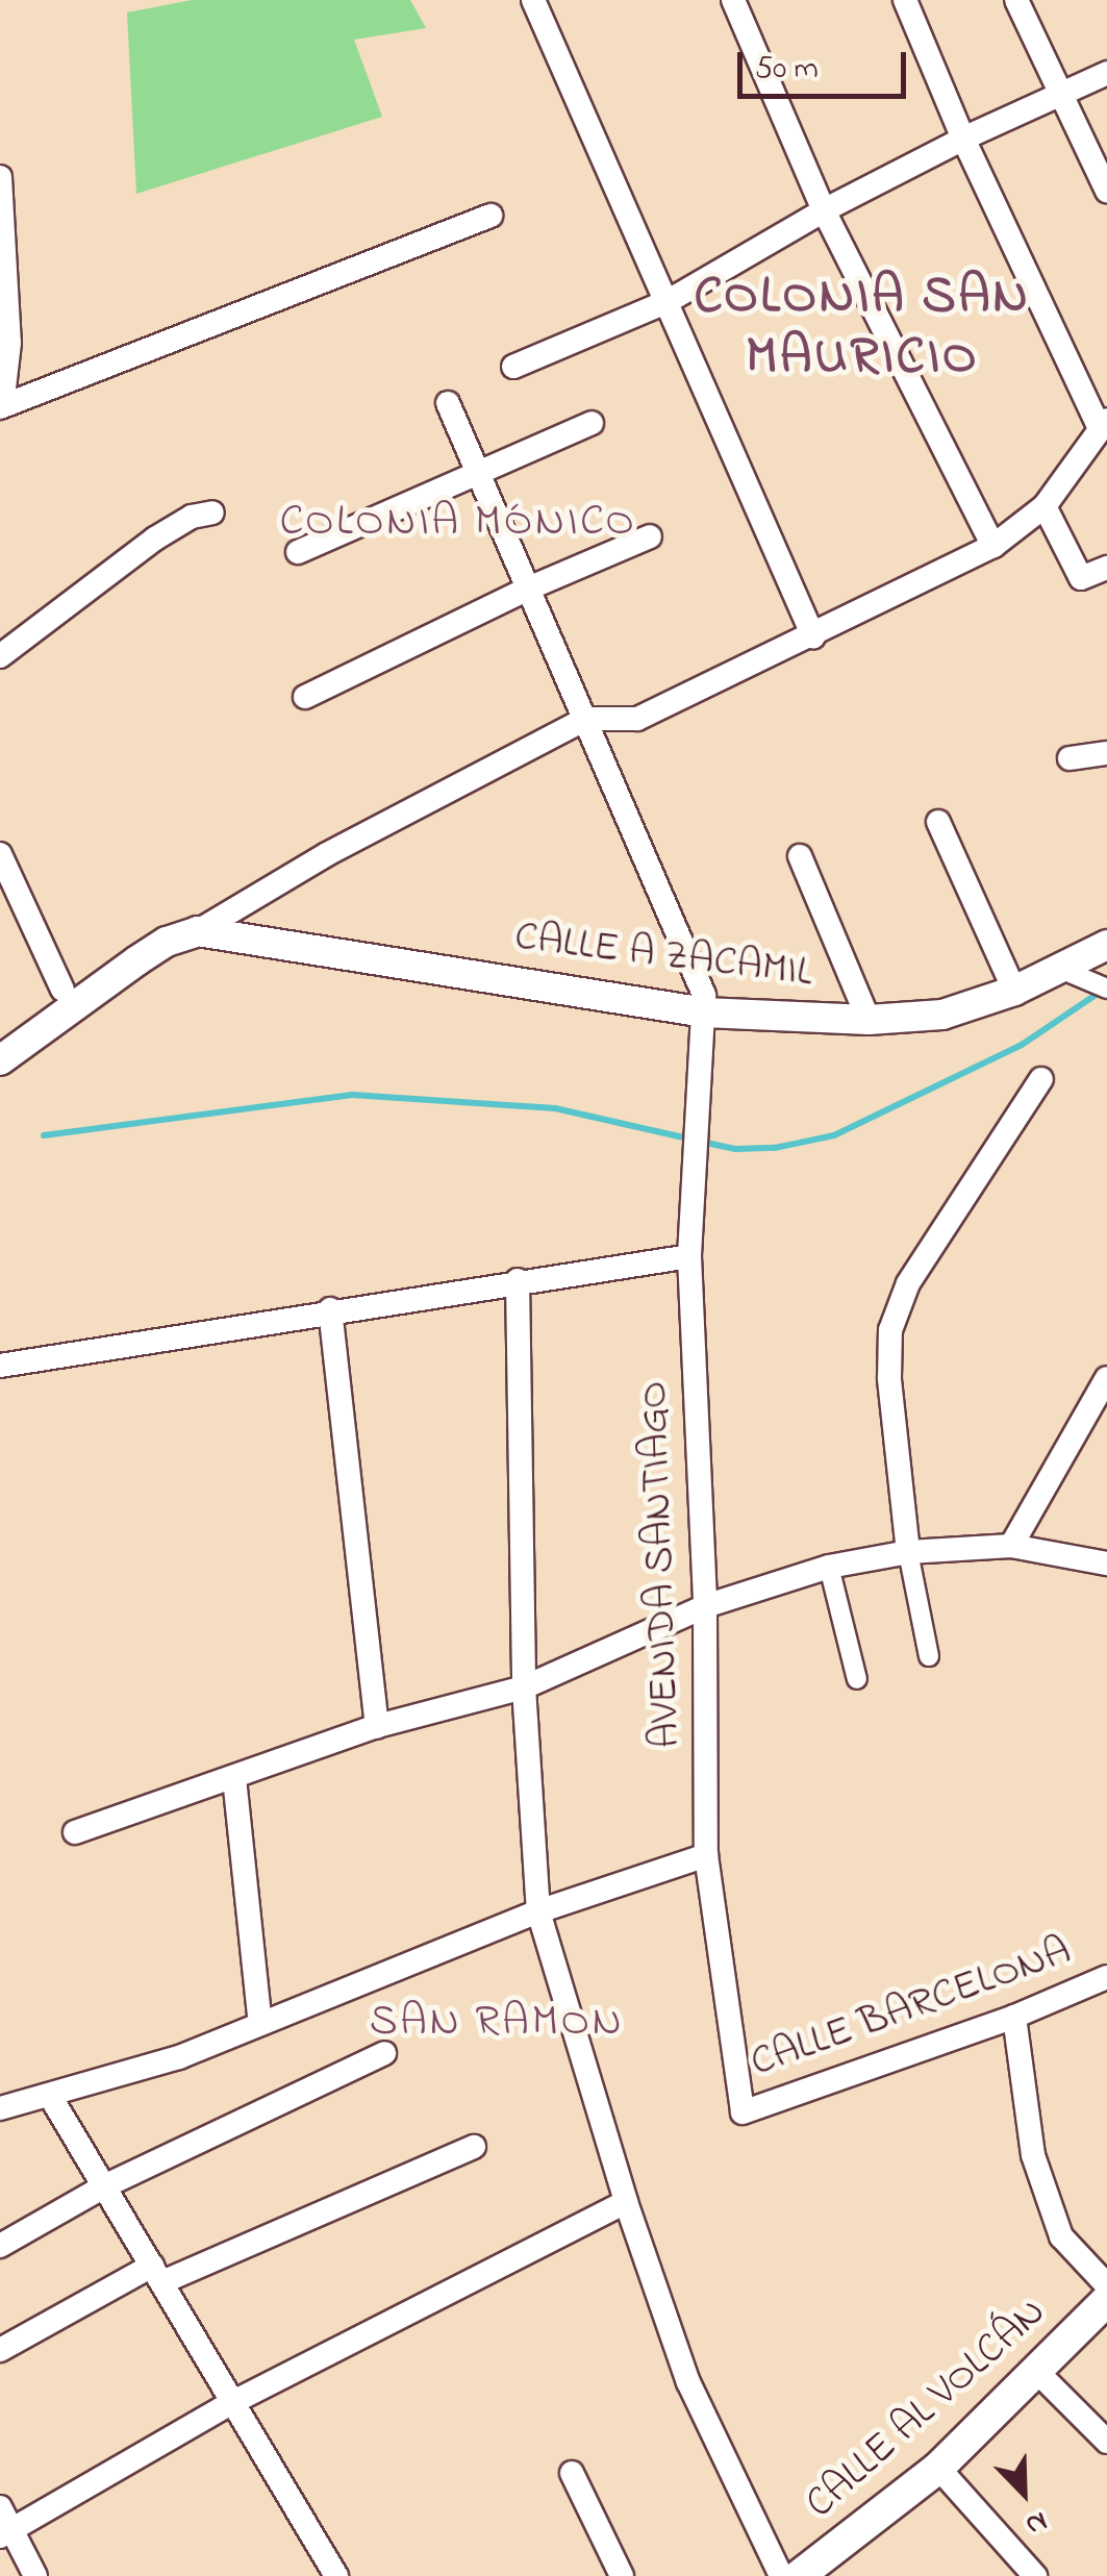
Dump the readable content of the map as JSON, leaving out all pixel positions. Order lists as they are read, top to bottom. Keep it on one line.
{"streets":{"main road":["CALLE AL VOLCÁN"],"street":["CALLE A ZACAMIL","AVENIDA SANTIAGO","CALLE BARCELONA"]},"crossings":[["CALLE A ZACAMIL","AVENIDA SANTIAGO"],["AVENIDA SANTIAGO","CALLE BARCELONA"]],"districts":["COLONIA SAN MAURICIO","COLONIA MÓNICO","SAN RAMON"],"scale_bar":"50 m","north":"bottom right"}
